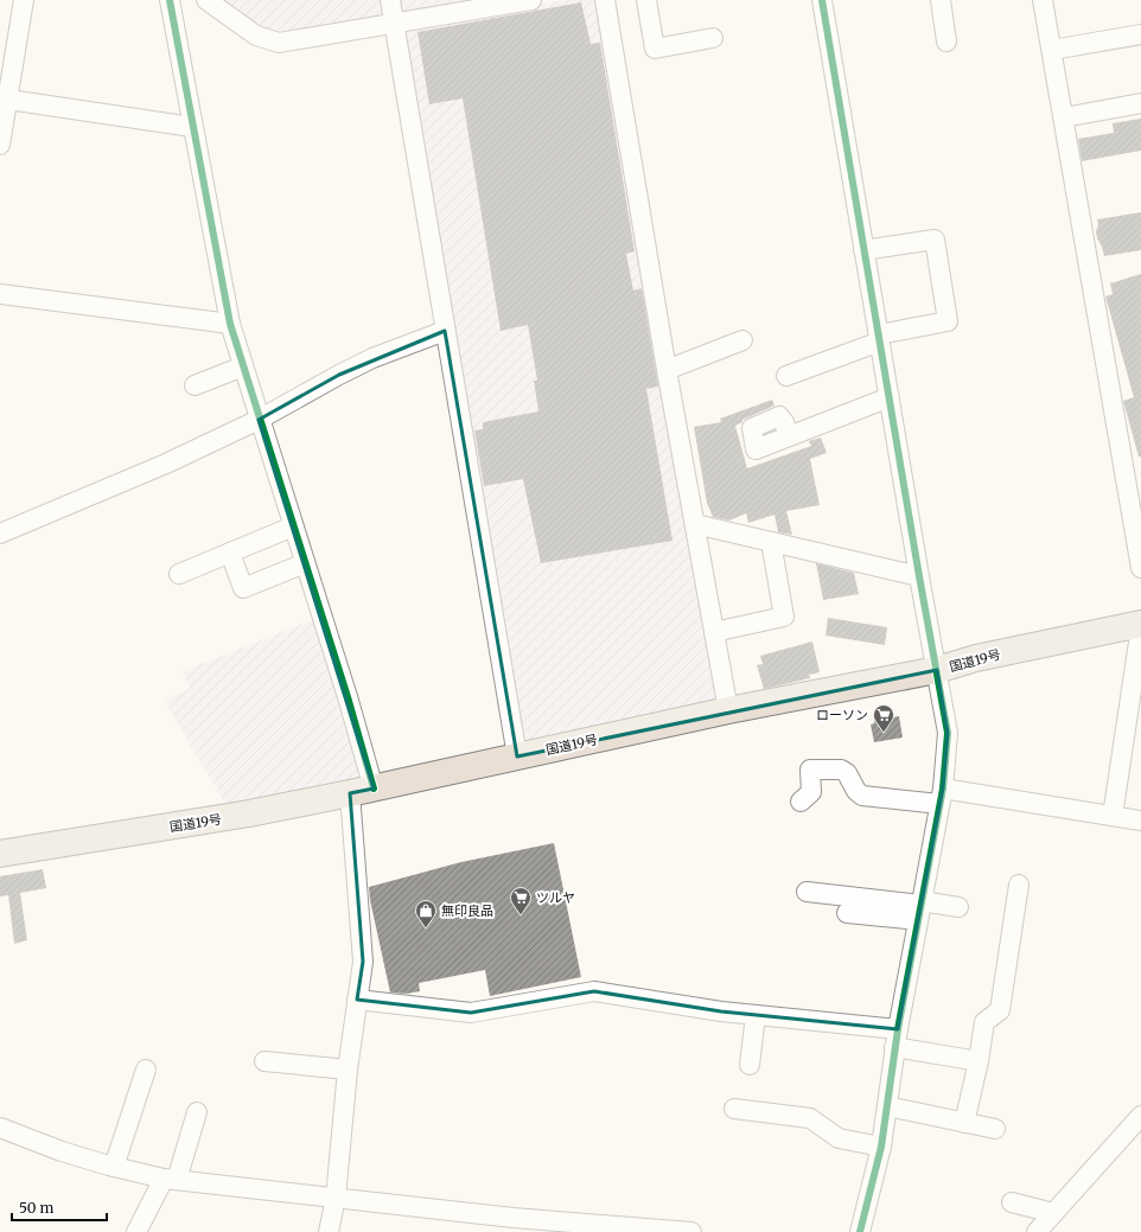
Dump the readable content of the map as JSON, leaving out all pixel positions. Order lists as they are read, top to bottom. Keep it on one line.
{"streets":{"highway":["国道19号"]},"places":{"supermarket":["ローソン","ツルヤ"],"shop":["無印良品"]},"scale_bar":"50 m"}
